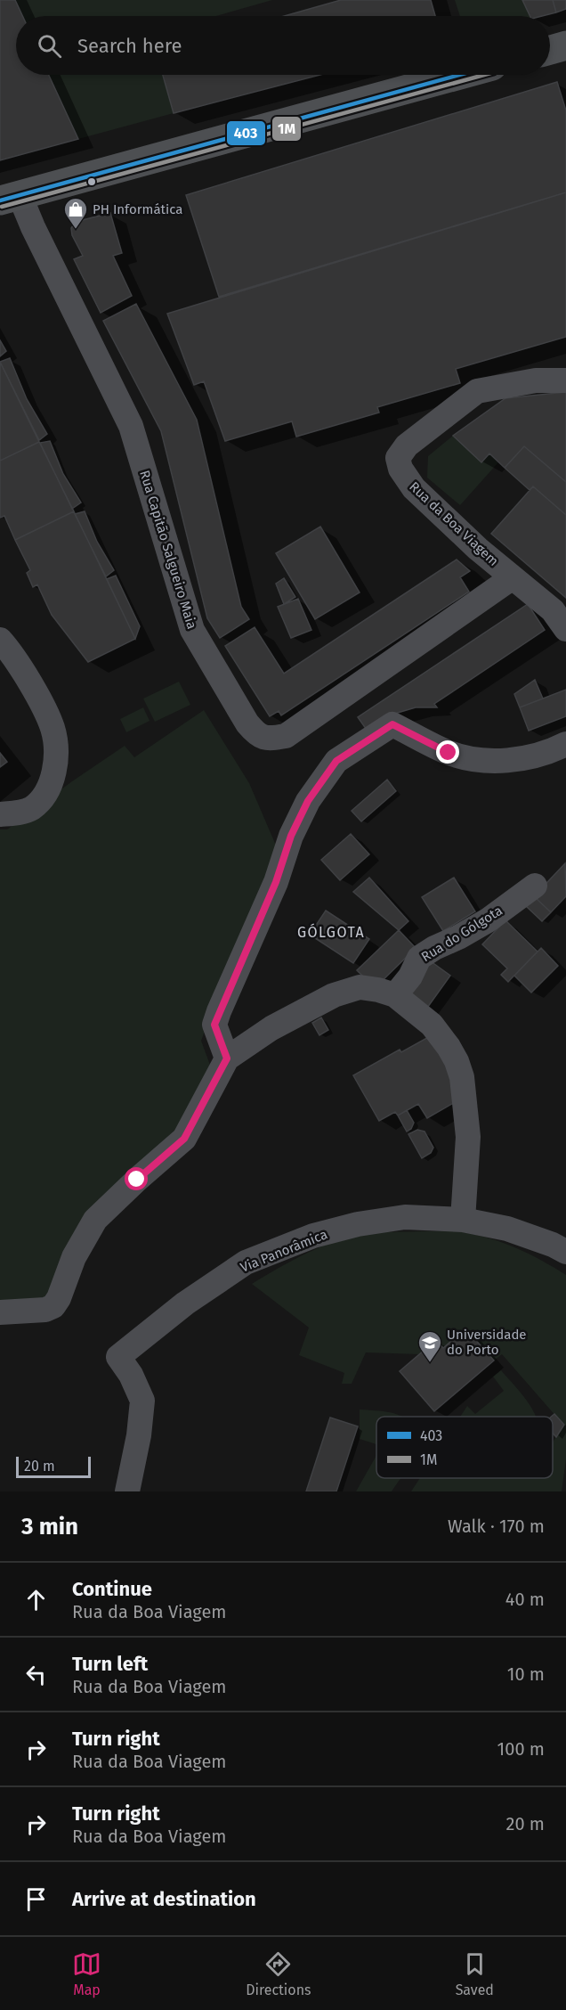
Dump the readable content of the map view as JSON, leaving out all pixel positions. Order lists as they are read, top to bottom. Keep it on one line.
{"streets":{"street":["Rua da Boa Viagem","Rua Capitão Salgueiro Maia","Rua do Gólgota","Via Panorâmica"]},"crossings":[["Rua da Boa Viagem","Rua Capitão Salgueiro Maia"]],"districts":["GÓLGOTA"],"places":{"shop":["PH Informática"],"school or university":["Universidade do Porto"]},"lines":["transit line 403","transit line 1M"],"legend":["403","1M"],"scale_bar":"20 m","page":{"search":"Search here","scale":"20 m","heading":["3 min","Walk · 170 m"],"list":[["Continue","Rua da Boa Viagem","40 m"],["Turn left","Rua da Boa Viagem","10 m"],["Turn right","Rua da Boa Viagem","100 m"],["Turn right","Rua da Boa Viagem","20 m"],"Arrive at destination"],"nav":["Map","Directions","Saved"]}}
